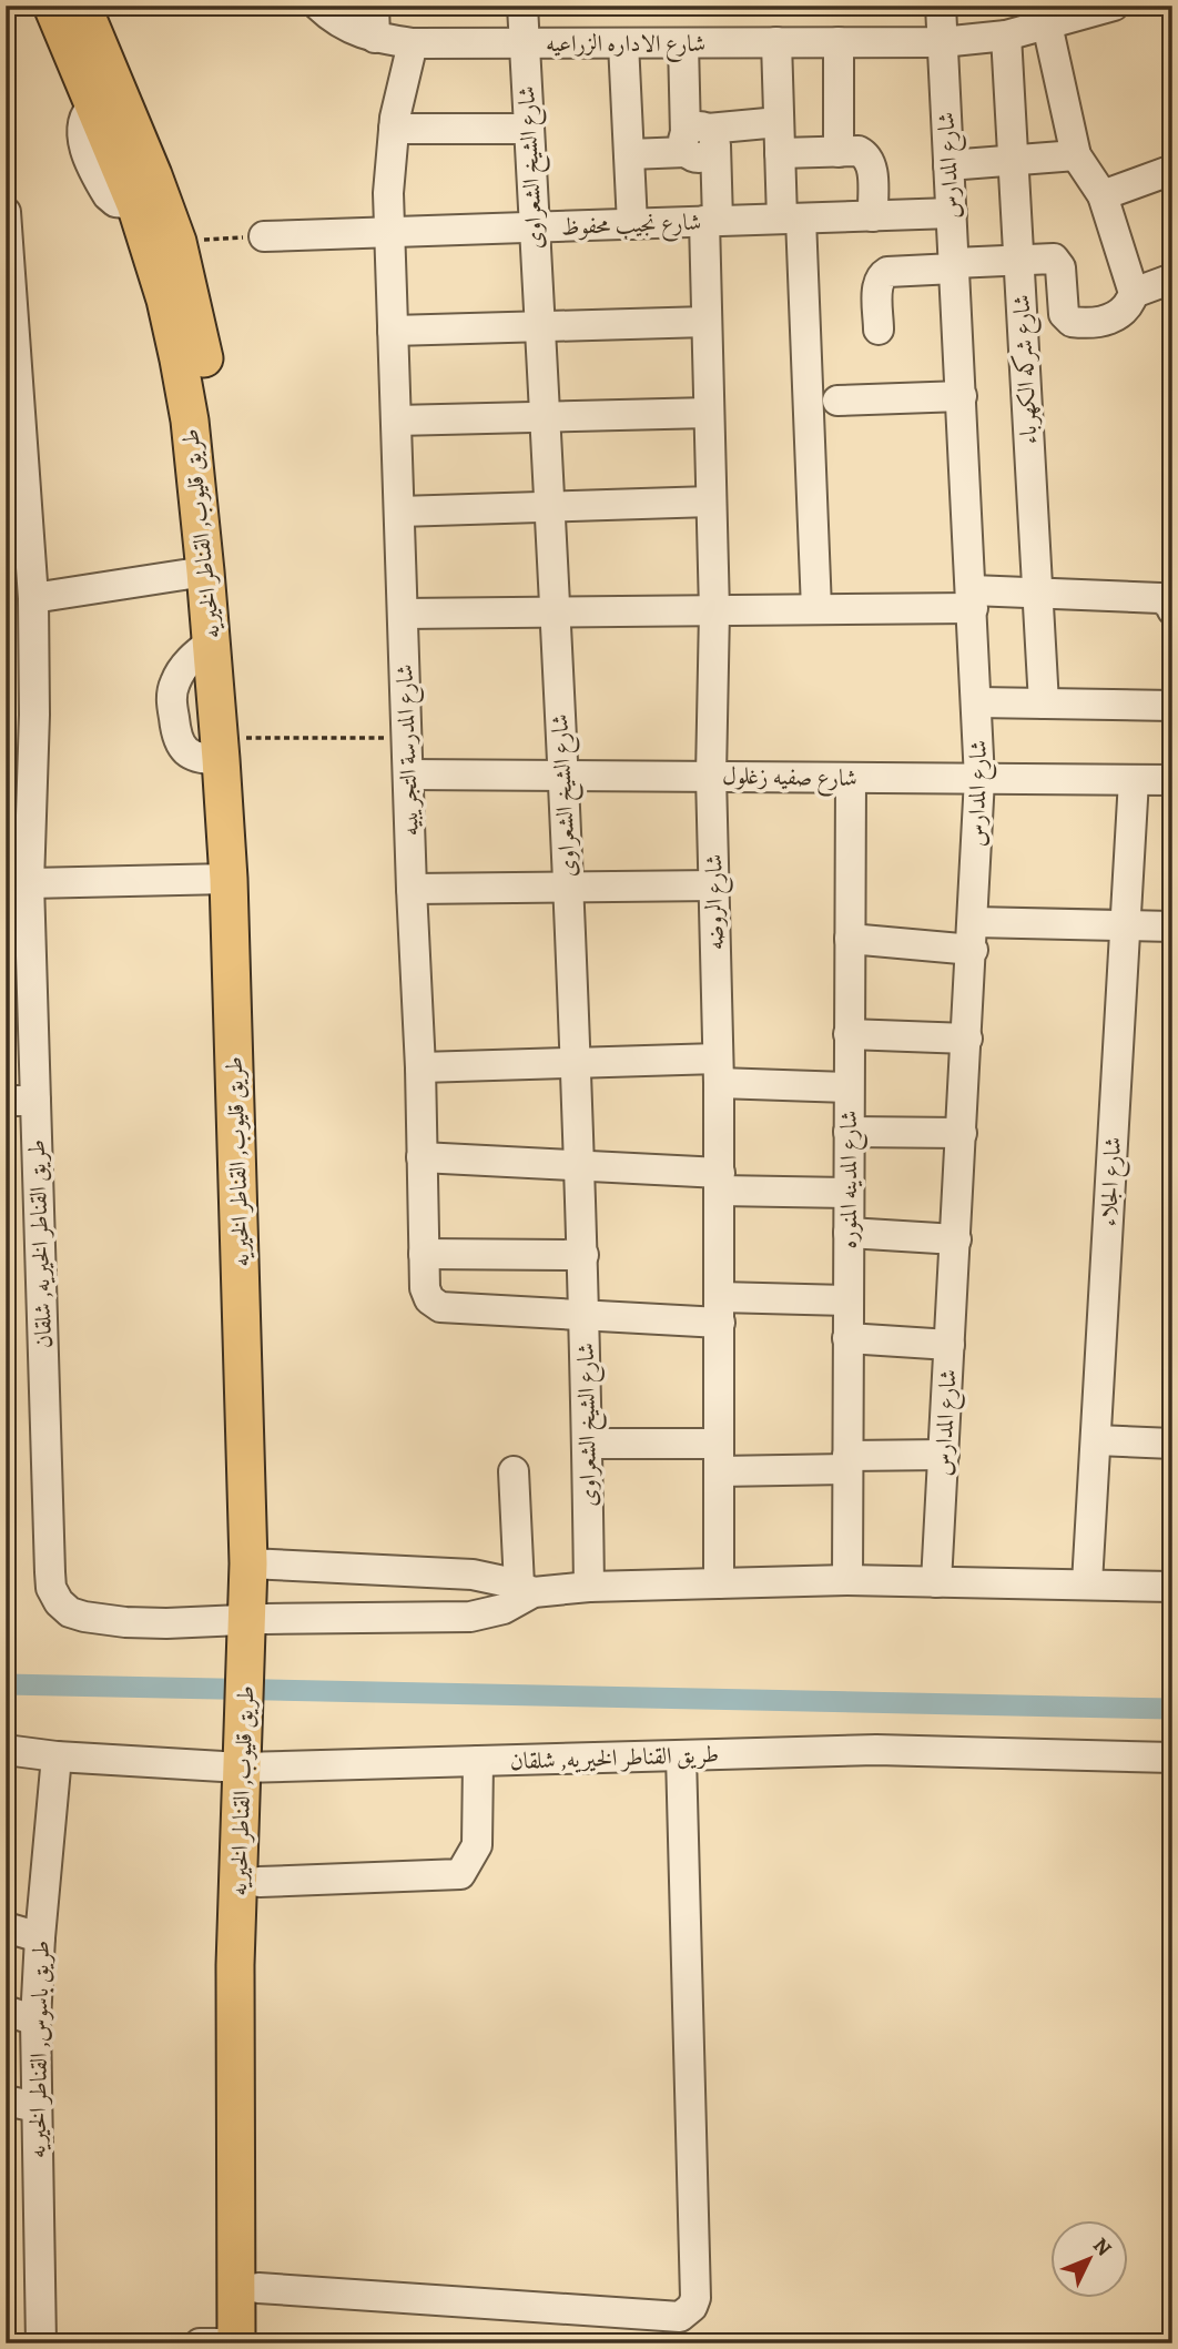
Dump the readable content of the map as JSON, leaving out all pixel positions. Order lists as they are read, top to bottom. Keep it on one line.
{"streets":{"main road":["طريق قليوب, القناطر الخيريه"],"street":["شارع الاداره الزراعيه","شارع المدارس","شارع الشيخ الشعراوى","شارع نجيب محفوظ","شارع شركه الكهرباء","شارع المدرسة التجريبيه","شارع صفيه زغلول","شارع الروضه","شارع المدينه المنوره","شارع الجلاء","طريق القناطر الخيريه, شلقان","طريق باسوس, القناطر الخيريه"]},"crossings":[["شارع الاداره الزراعيه","شارع المدارس"],["شارع الاداره الزراعيه","شارع الشيخ الشعراوى"],["شارع الاداره الزراعيه","شارع شركه الكهرباء"],["شارع الاداره الزراعيه","شارع المدرسة التجريبيه"],["شارع الاداره الزراعيه","شارع الروضه"],["شارع المدارس","شارع نجيب محفوظ"],["شارع المدارس","شارع صفيه زغلول"],["شارع المدارس","طريق القناطر الخيريه, شلقان"],["شارع الشيخ الشعراوى","شارع نجيب محفوظ"],["شارع الشيخ الشعراوى","شارع المدرسة التجريبيه"],["شارع الشيخ الشعراوى","شارع صفيه زغلول"],["شارع الشيخ الشعراوى","طريق القناطر الخيريه, شلقان"],["شارع نجيب محفوظ","شارع المدرسة التجريبيه"],["شارع نجيب محفوظ","شارع الروضه"],["طريق قليوب, القناطر الخيريه","طريق القناطر الخيريه, شلقان"],["شارع المدرسة التجريبيه","شارع صفيه زغلول"],["شارع المدرسة التجريبيه","شارع الروضه"],["شارع المدرسة التجريبيه","شارع المدينه المنوره"],["شارع صفيه زغلول","شارع الروضه"],["شارع صفيه زغلول","شارع المدينه المنوره"],["شارع صفيه زغلول","شارع الجلاء"],["شارع الروضه","طريق القناطر الخيريه, شلقان"],["شارع المدينه المنوره","طريق القناطر الخيريه, شلقان"],["شارع الجلاء","طريق القناطر الخيريه, شلقان"],["طريق القناطر الخيريه, شلقان","طريق باسوس, القناطر الخيريه"]],"north":"top right"}
